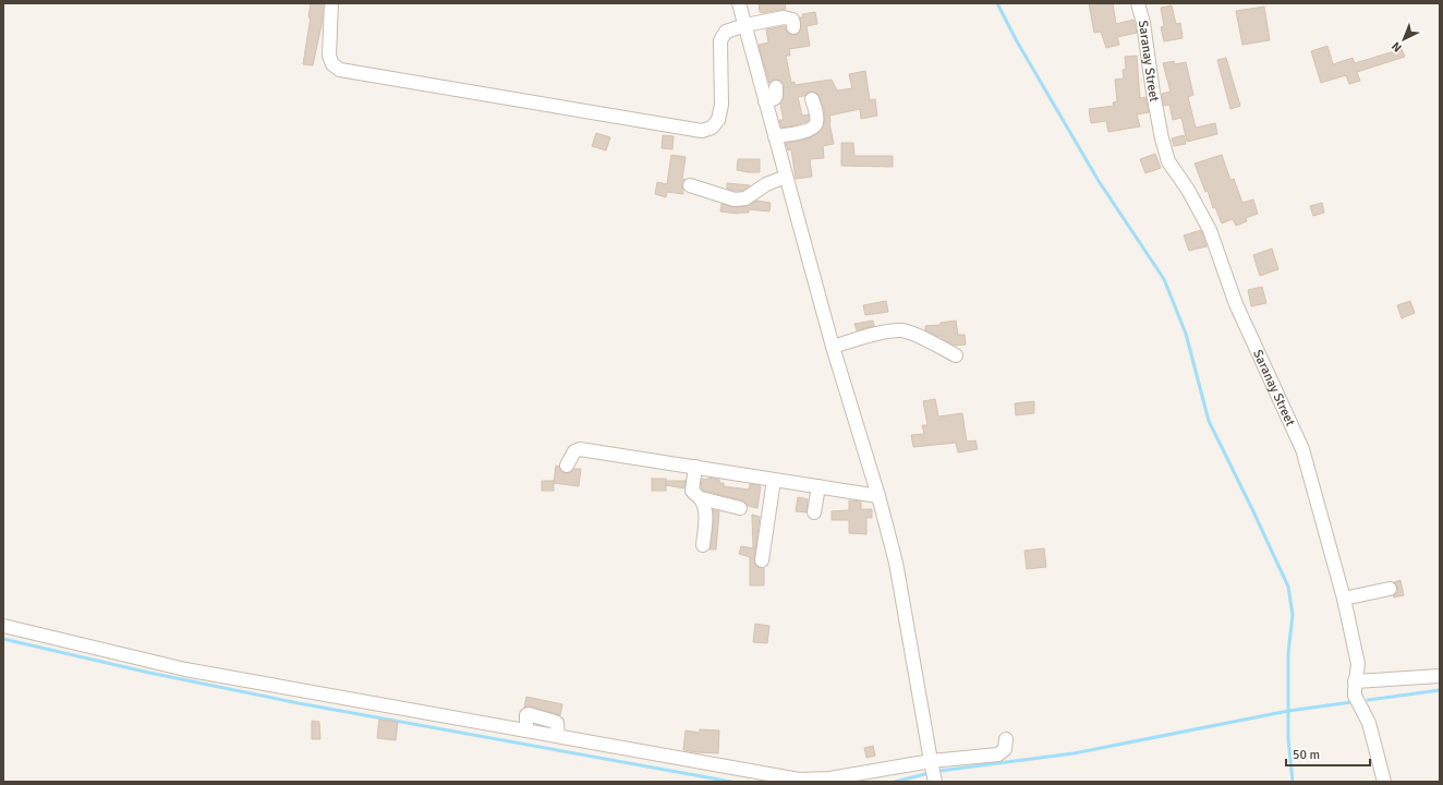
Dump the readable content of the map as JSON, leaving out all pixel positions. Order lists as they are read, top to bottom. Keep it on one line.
{"streets":{"street":["Saranay Street"]},"scale_bar":"50 m","north":"bottom left"}
